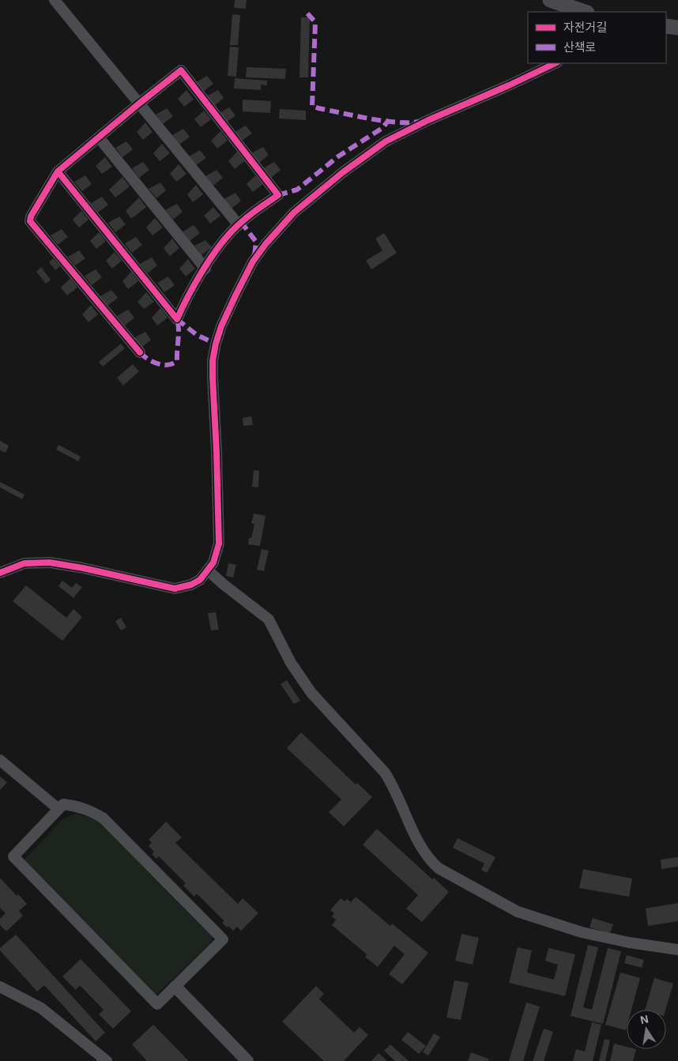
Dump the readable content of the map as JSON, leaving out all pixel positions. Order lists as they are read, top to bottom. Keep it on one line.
{"legend":["자전거길","산책로"],"north":"top"}
